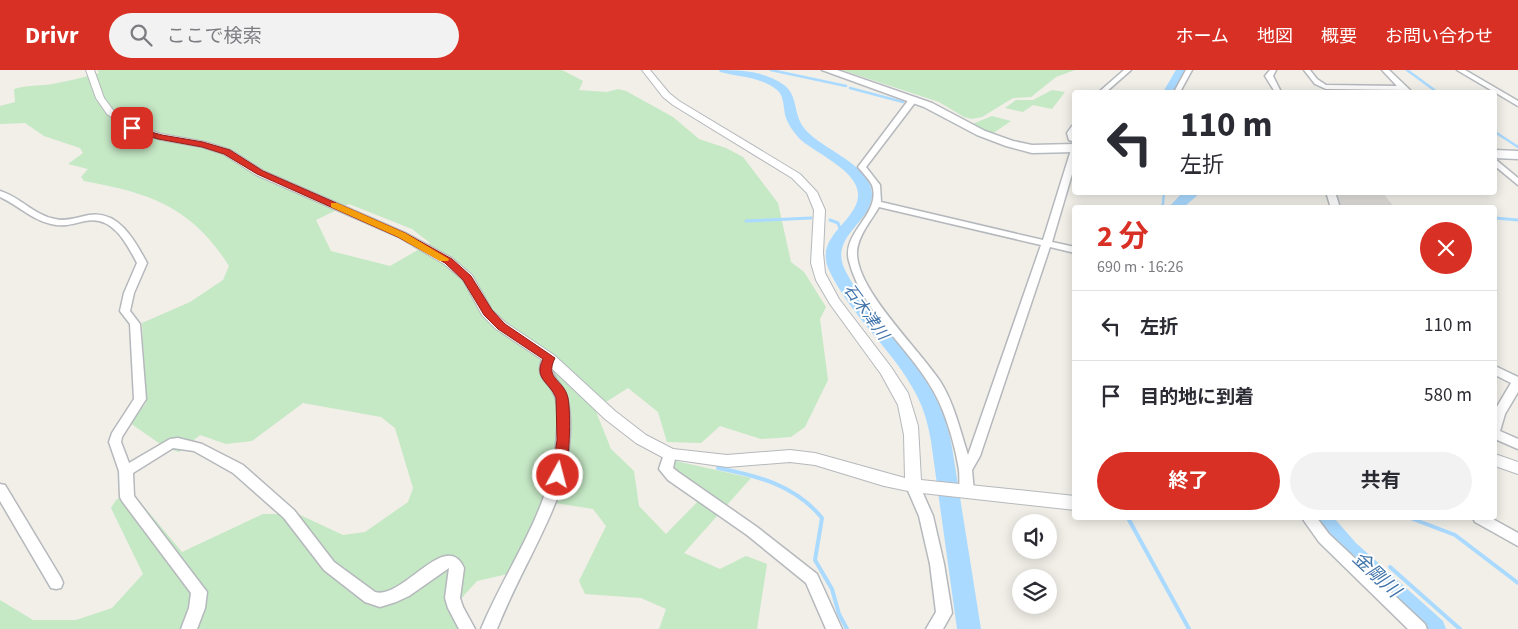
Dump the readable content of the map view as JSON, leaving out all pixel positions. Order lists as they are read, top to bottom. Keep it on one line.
{"water":["石木津川","金剛川"],"page":{"header":"Drivr","search":"ここで検索","nav":["ホーム","地図","概要","お問い合わせ"],"turn":["110 m","左折"],"heading":["2 分","690 m · 16:26"],"list":[{"name":"左折","value":"110 m"},{"name":"目的地に到着","value":"580 m"}],"buttons":["終了","共有"]}}
